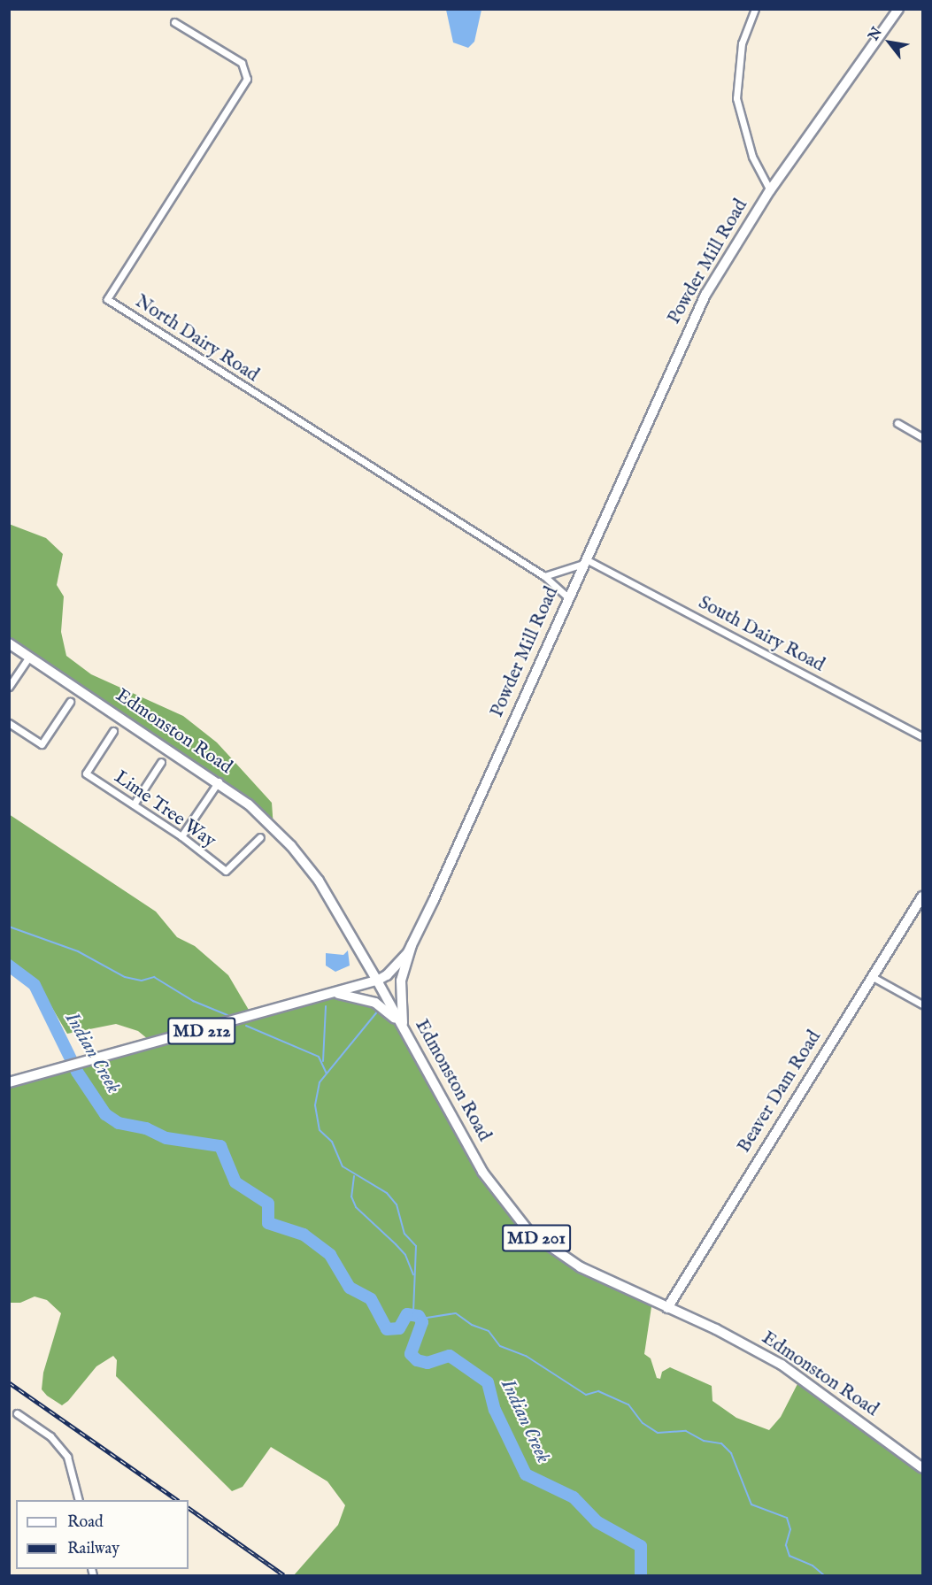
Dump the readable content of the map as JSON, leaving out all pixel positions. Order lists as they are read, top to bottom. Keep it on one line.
{"streets":{"main road":["Powder Mill Road","Edmonston Road","MD 212","Beaver Dam Road","MD 201"],"street":["North Dairy Road","South Dairy Road","Lime Tree Way"]},"crossings":[["Powder Mill Road","North Dairy Road"],["Powder Mill Road","South Dairy Road"],["Powder Mill Road","Edmonston Road"],["Edmonston Road","Beaver Dam Road"]],"water":["Indian Creek"],"legend":["Road","Railway"],"north":"top left"}
